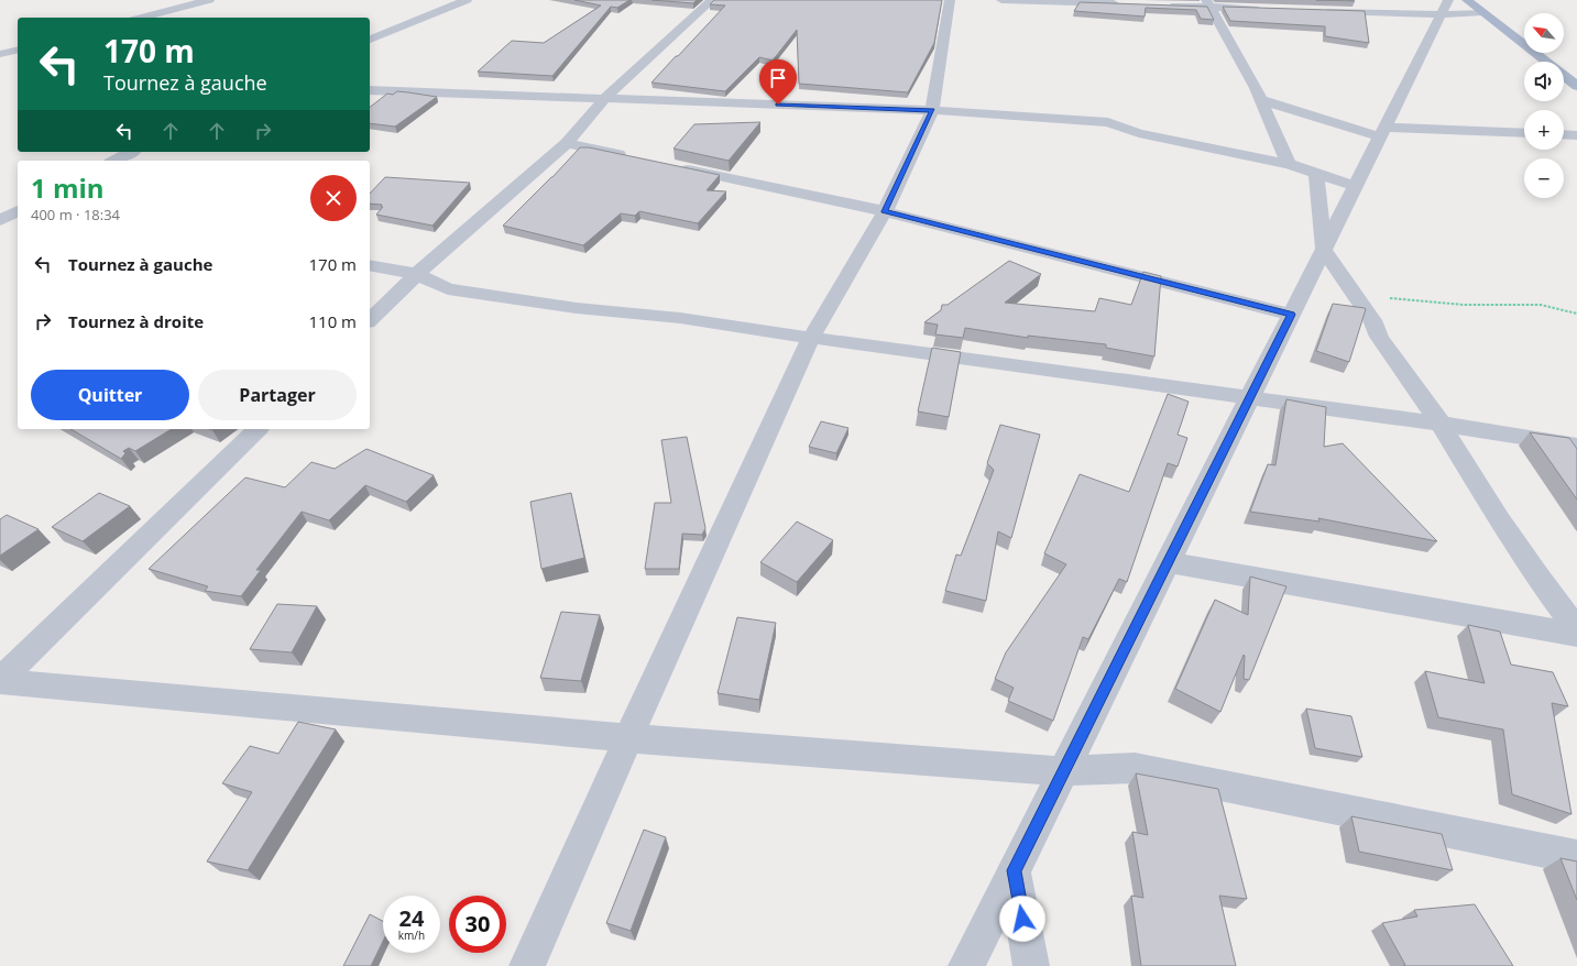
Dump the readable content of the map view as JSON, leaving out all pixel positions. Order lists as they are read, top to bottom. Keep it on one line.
{"north":"top left","page":{"map_buttons":["+","−"],"turn":["170 m","Tournez à gauche"],"heading":["1 min","400 m · 18:34"],"list":[{"name":"Tournez à gauche","value":"170 m"},{"name":"Tournez à droite","value":"110 m"}],"buttons":["Quitter","Partager"],"speed":"24 km/h","limit":"30"}}
